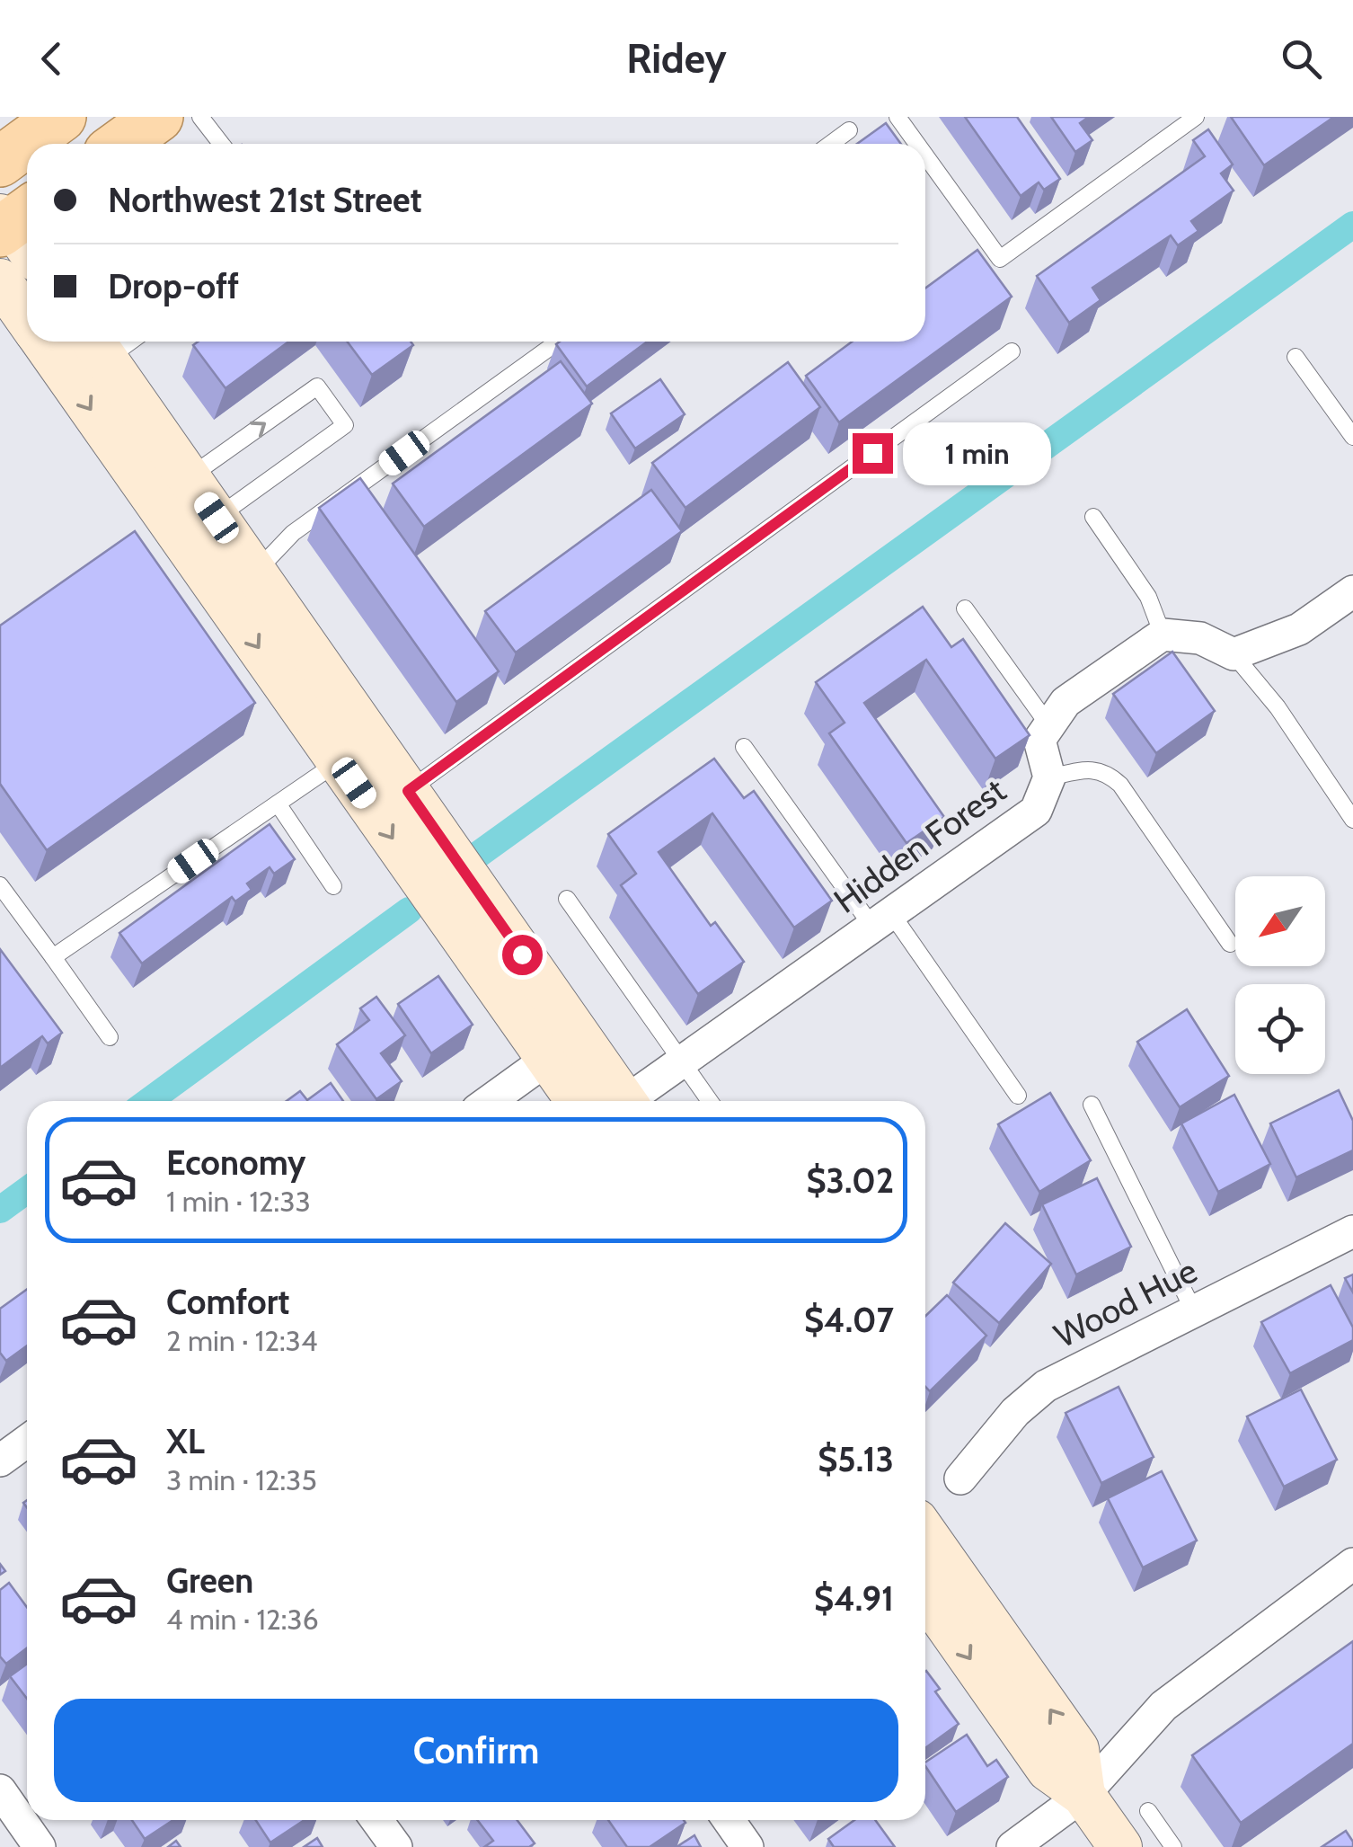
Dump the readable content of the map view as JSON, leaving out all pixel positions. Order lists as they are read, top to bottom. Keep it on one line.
{"streets":{"street":["Hidden Forest","Wood Hue"]},"north":"bottom left","page":{"header":"Ridey","banner":["Northwest 21st Street","Drop-off"],"bubble":"1 min","list":[{"name":"Economy","note":"1 min · 12:33","value":"$3.02"},{"name":"Comfort","note":"2 min · 12:34","value":"$4.07"},{"name":"XL","note":"3 min · 12:35","value":"$5.13"},{"name":"Green","note":"4 min · 12:36","value":"$4.91"}],"buttons":"Confirm"}}
